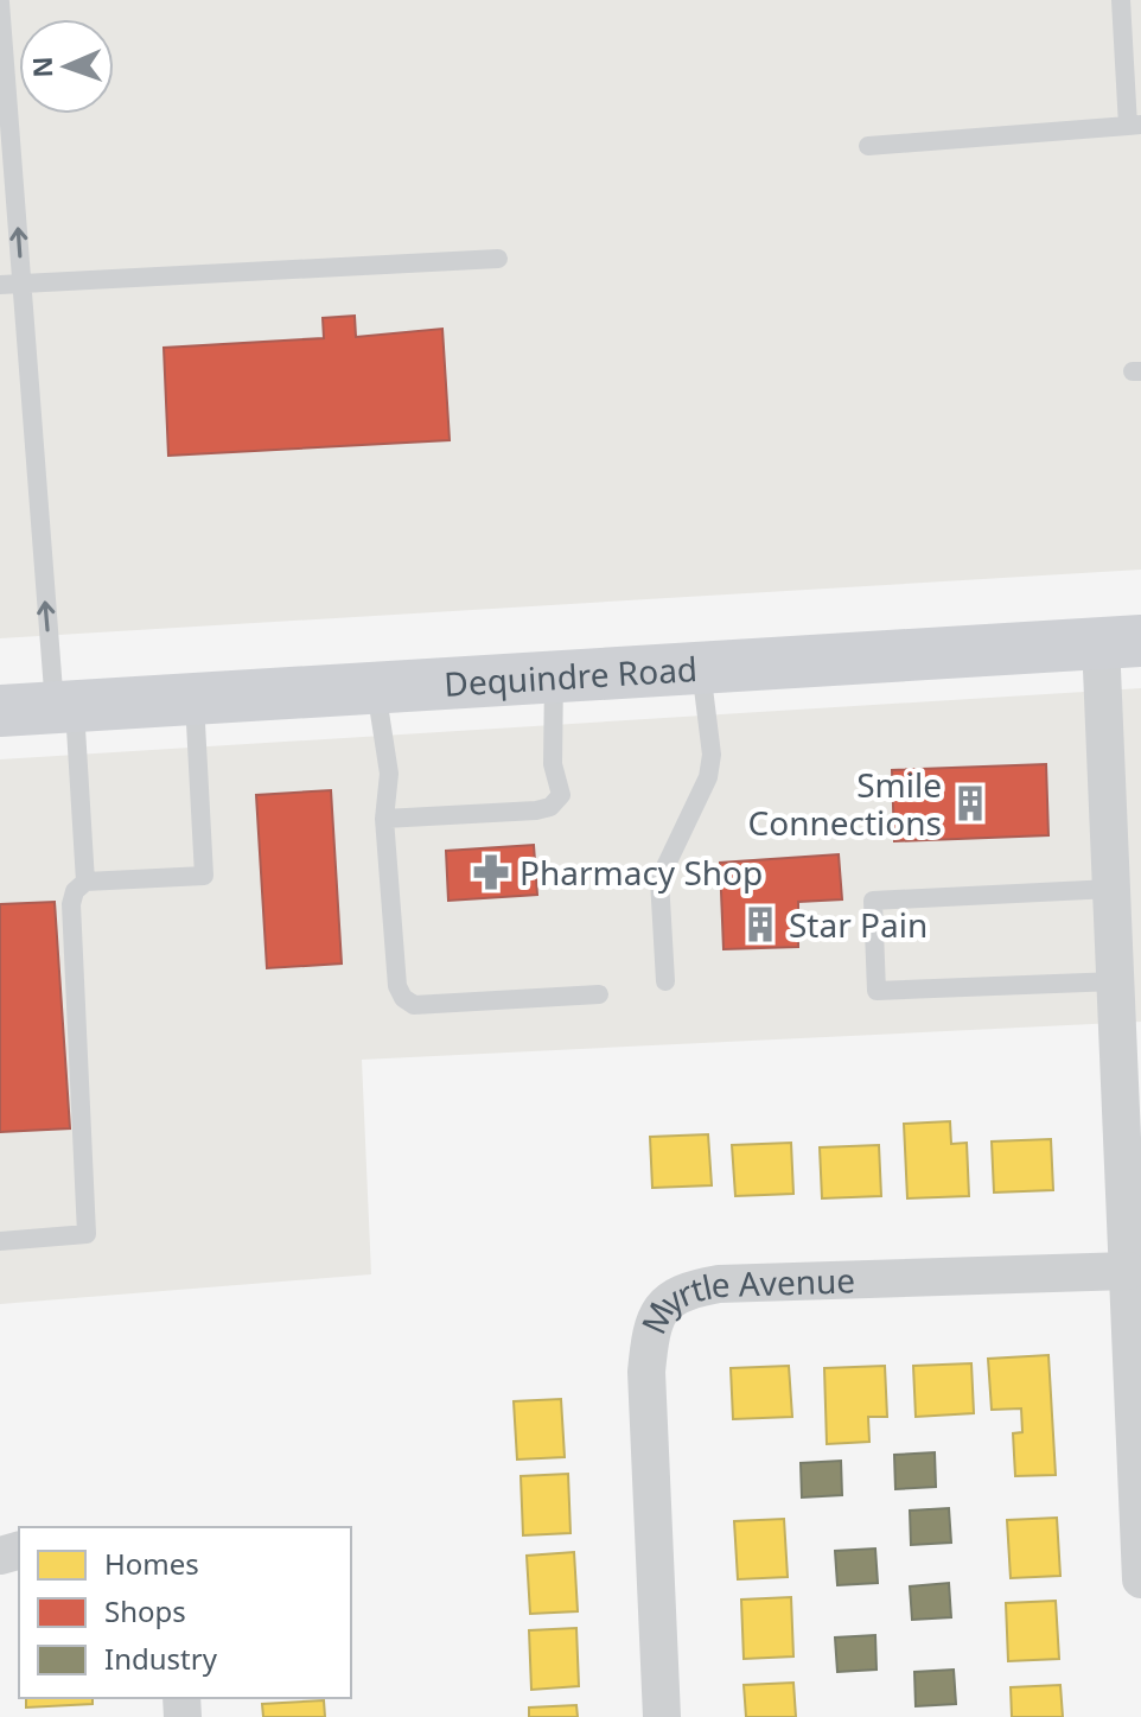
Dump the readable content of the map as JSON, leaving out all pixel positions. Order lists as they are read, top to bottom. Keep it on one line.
{"streets":{"main road":["Dequindre Road"],"street":["Myrtle Avenue"]},"places":{"building":["Smile Connections","Star Pain"],"pharmacy":["Pharmacy Shop"]},"legend":["Homes","Shops","Industry"],"north":"left"}
